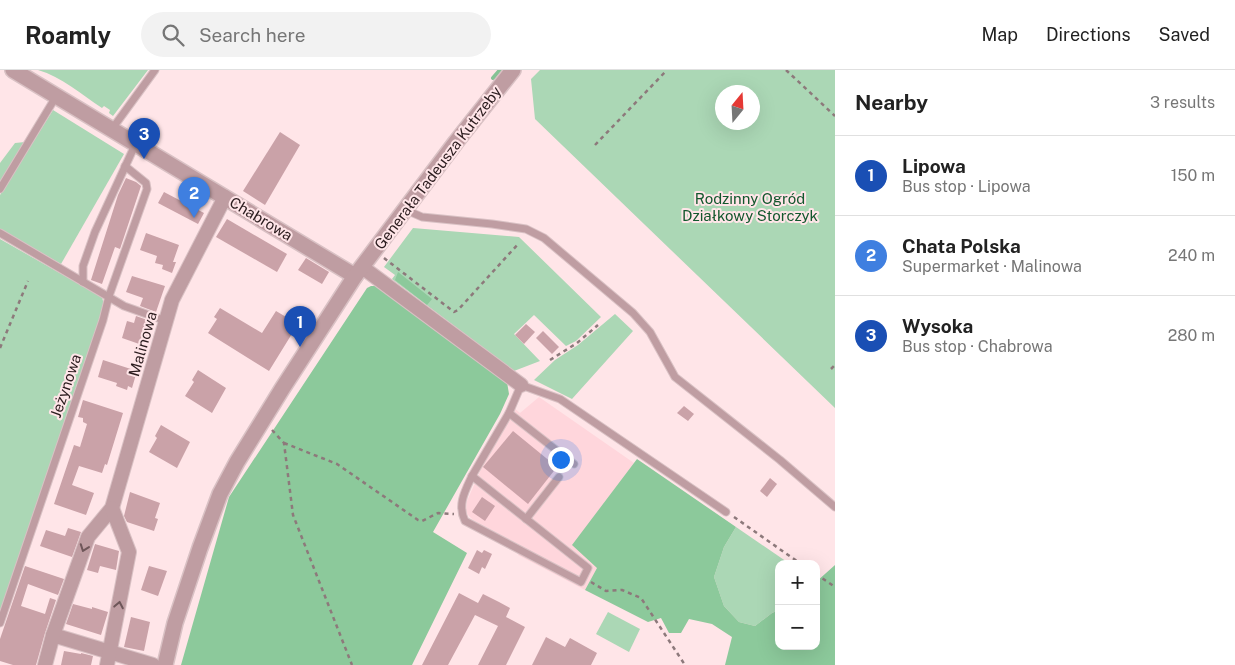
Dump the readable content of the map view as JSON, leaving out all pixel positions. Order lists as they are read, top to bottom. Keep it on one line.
{"streets":{"street":["Generała Tadeusza Kutrzeby","Chabrowa","Malinowa"],"lane":["Jeżynowa"]},"crossings":[["Generała Tadeusza Kutrzeby","Chabrowa"],["Chabrowa","Malinowa"]],"parks":["Rodzinny Ogród Działkowy Storczyk"],"north":"top","page":{"header":"Roamly","search":"Search here","nav":["Map","Directions","Saved"],"heading":["Nearby","3 results"],"pins":["3","2","1"],"list":[{"mark":"1","name":"Lipowa","note":"Bus stop · Lipowa","value":"150 m"},{"mark":"2","name":"Chata Polska","note":"Supermarket · Malinowa","value":"240 m"},{"mark":"3","name":"Wysoka","note":"Bus stop · Chabrowa","value":"280 m"}],"map_buttons":["+","−"]}}
